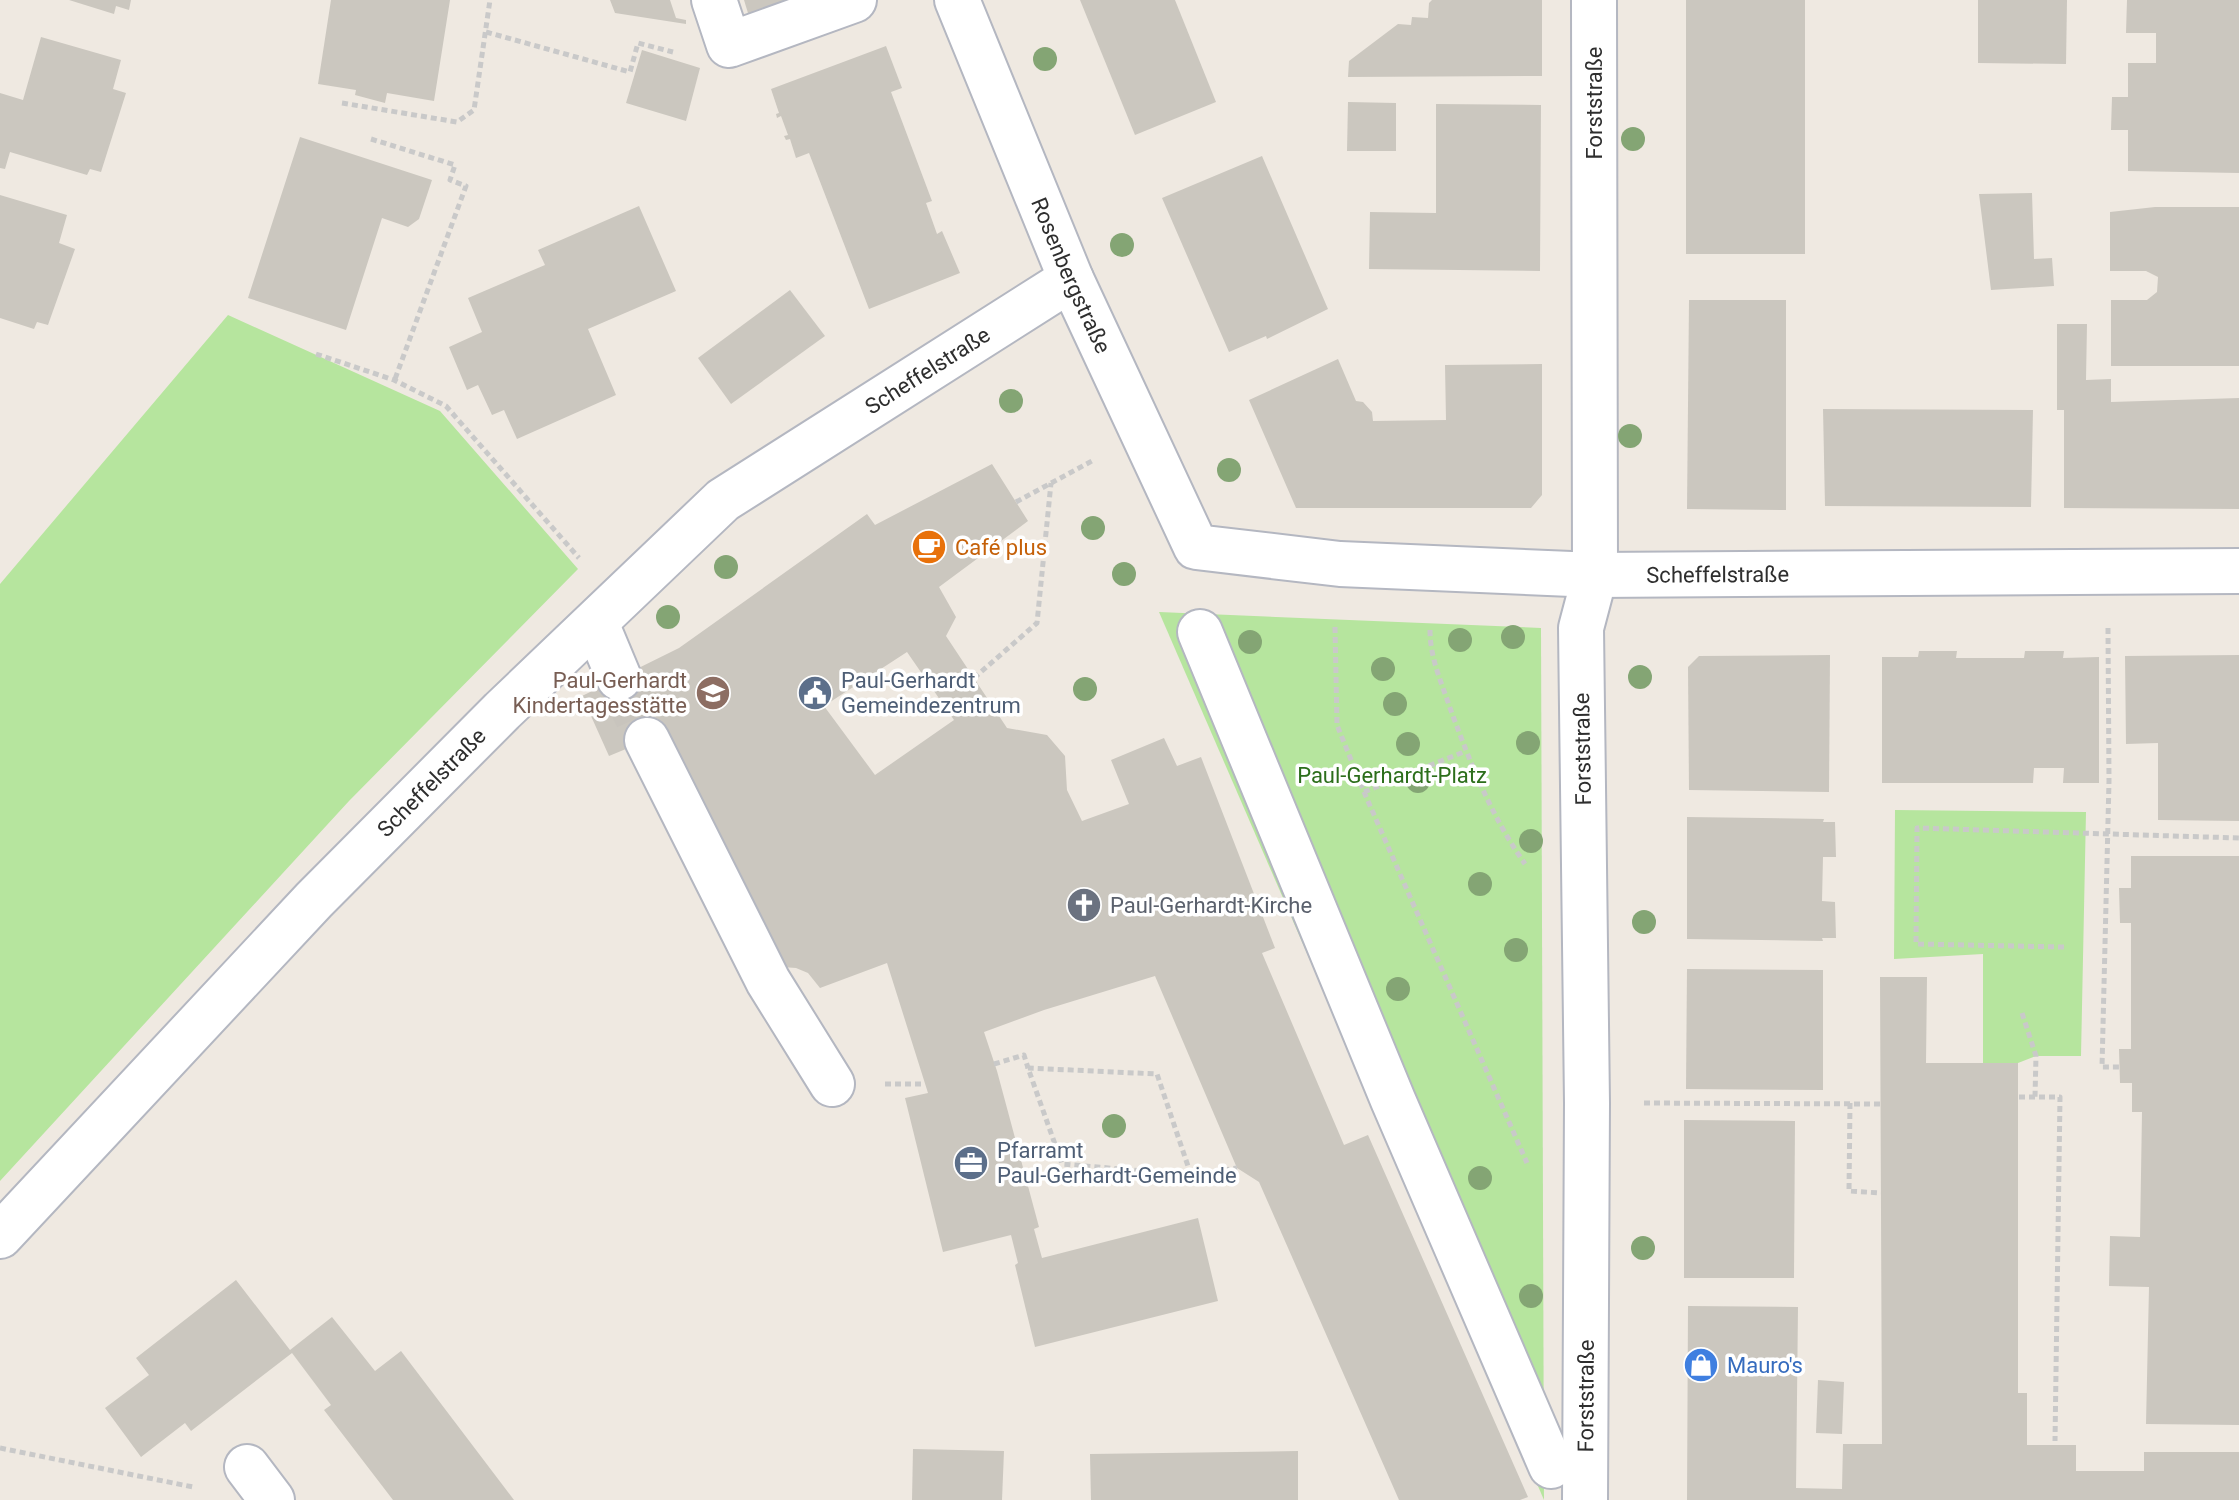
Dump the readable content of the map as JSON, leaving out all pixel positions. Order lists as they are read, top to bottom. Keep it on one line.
{"streets":{"street":["Forststraße","Rosenbergstraße","Scheffelstraße"]},"crossings":[["Forststraße","Scheffelstraße"],["Rosenbergstraße","Scheffelstraße"]],"parks":["Paul-Gerhardt-Platz"],"places":{"cafe":["Café plus"],"school or university":["Paul-Gerhardt Kindertagesstätte"],"public building":["Paul-Gerhardt Gemeindezentrum"],"church":["Paul-Gerhardt-Kirche"],"office":["Pfarramt Paul-Gerhardt-Gemeinde"],"shop":["Mauro's"]}}
